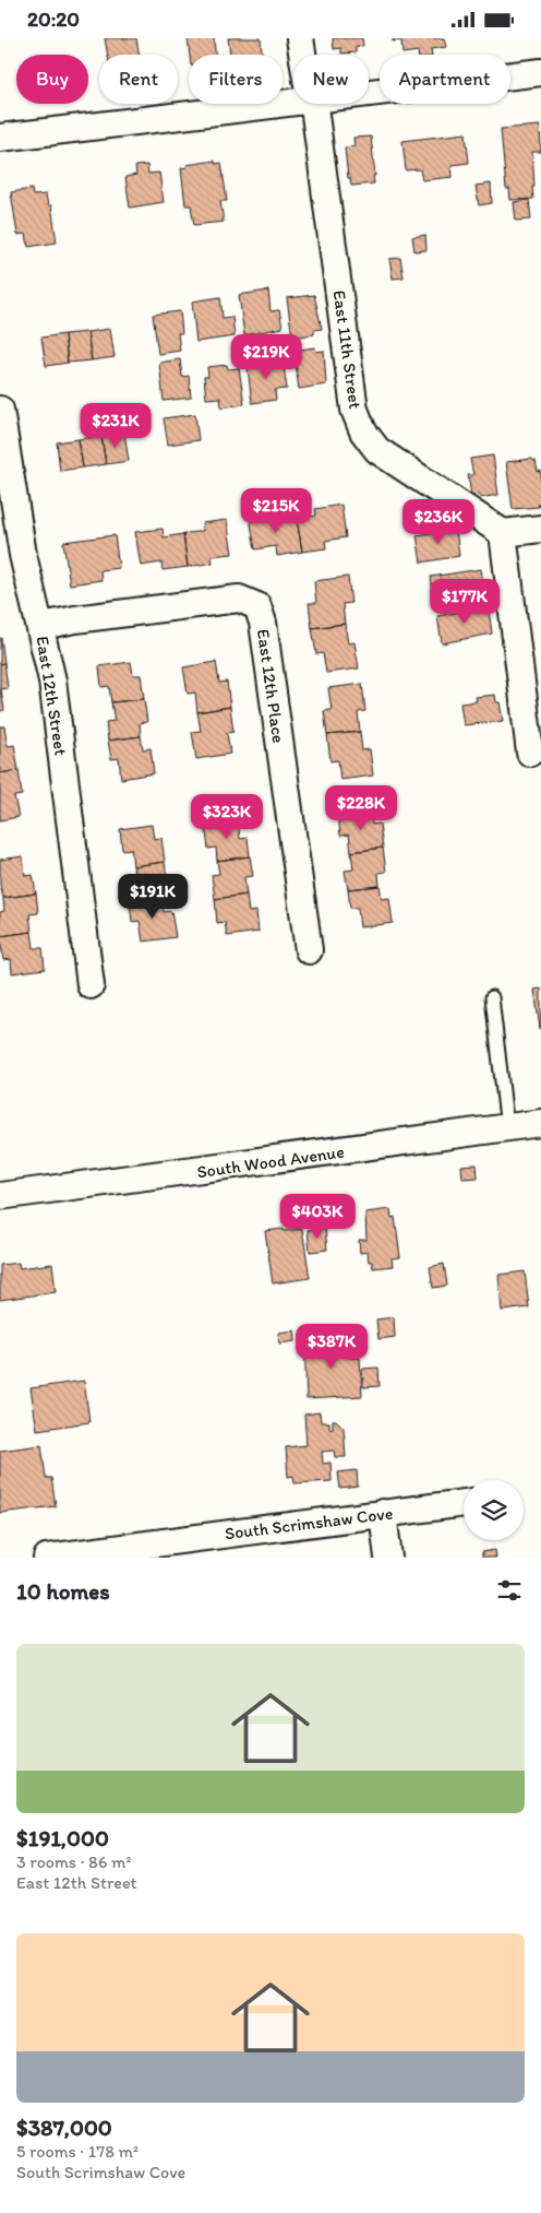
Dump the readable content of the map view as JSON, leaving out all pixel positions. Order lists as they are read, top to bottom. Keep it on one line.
{"streets":{"street":["East 11th Street","East 12th Place","East 12th Street","South Wood Avenue","South Scrimshaw Cove"]},"crossings":[["East 12th Place","East 12th Street"]],"page":{"status":"20:20","chip":["Buy","Rent","Filters","New","Apartment"],"price":["$219K","$231K","$215K","$236K","$177K","$228K","$323K","$191K","$403K","$387K"],"heading":"10 homes","list":[{"name":"$191,000","note":"3 rooms · 86 m² · East 12th Street"},{"name":"$387,000","note":"5 rooms · 178 m² · South Scrimshaw Cove"}]}}
